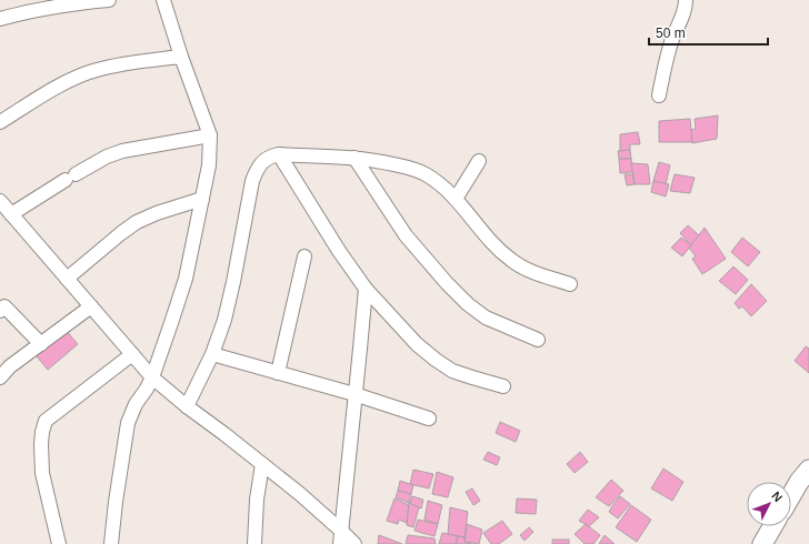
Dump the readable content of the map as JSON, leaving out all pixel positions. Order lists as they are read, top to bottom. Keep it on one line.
{"scale_bar":"50 m","north":"top right"}
